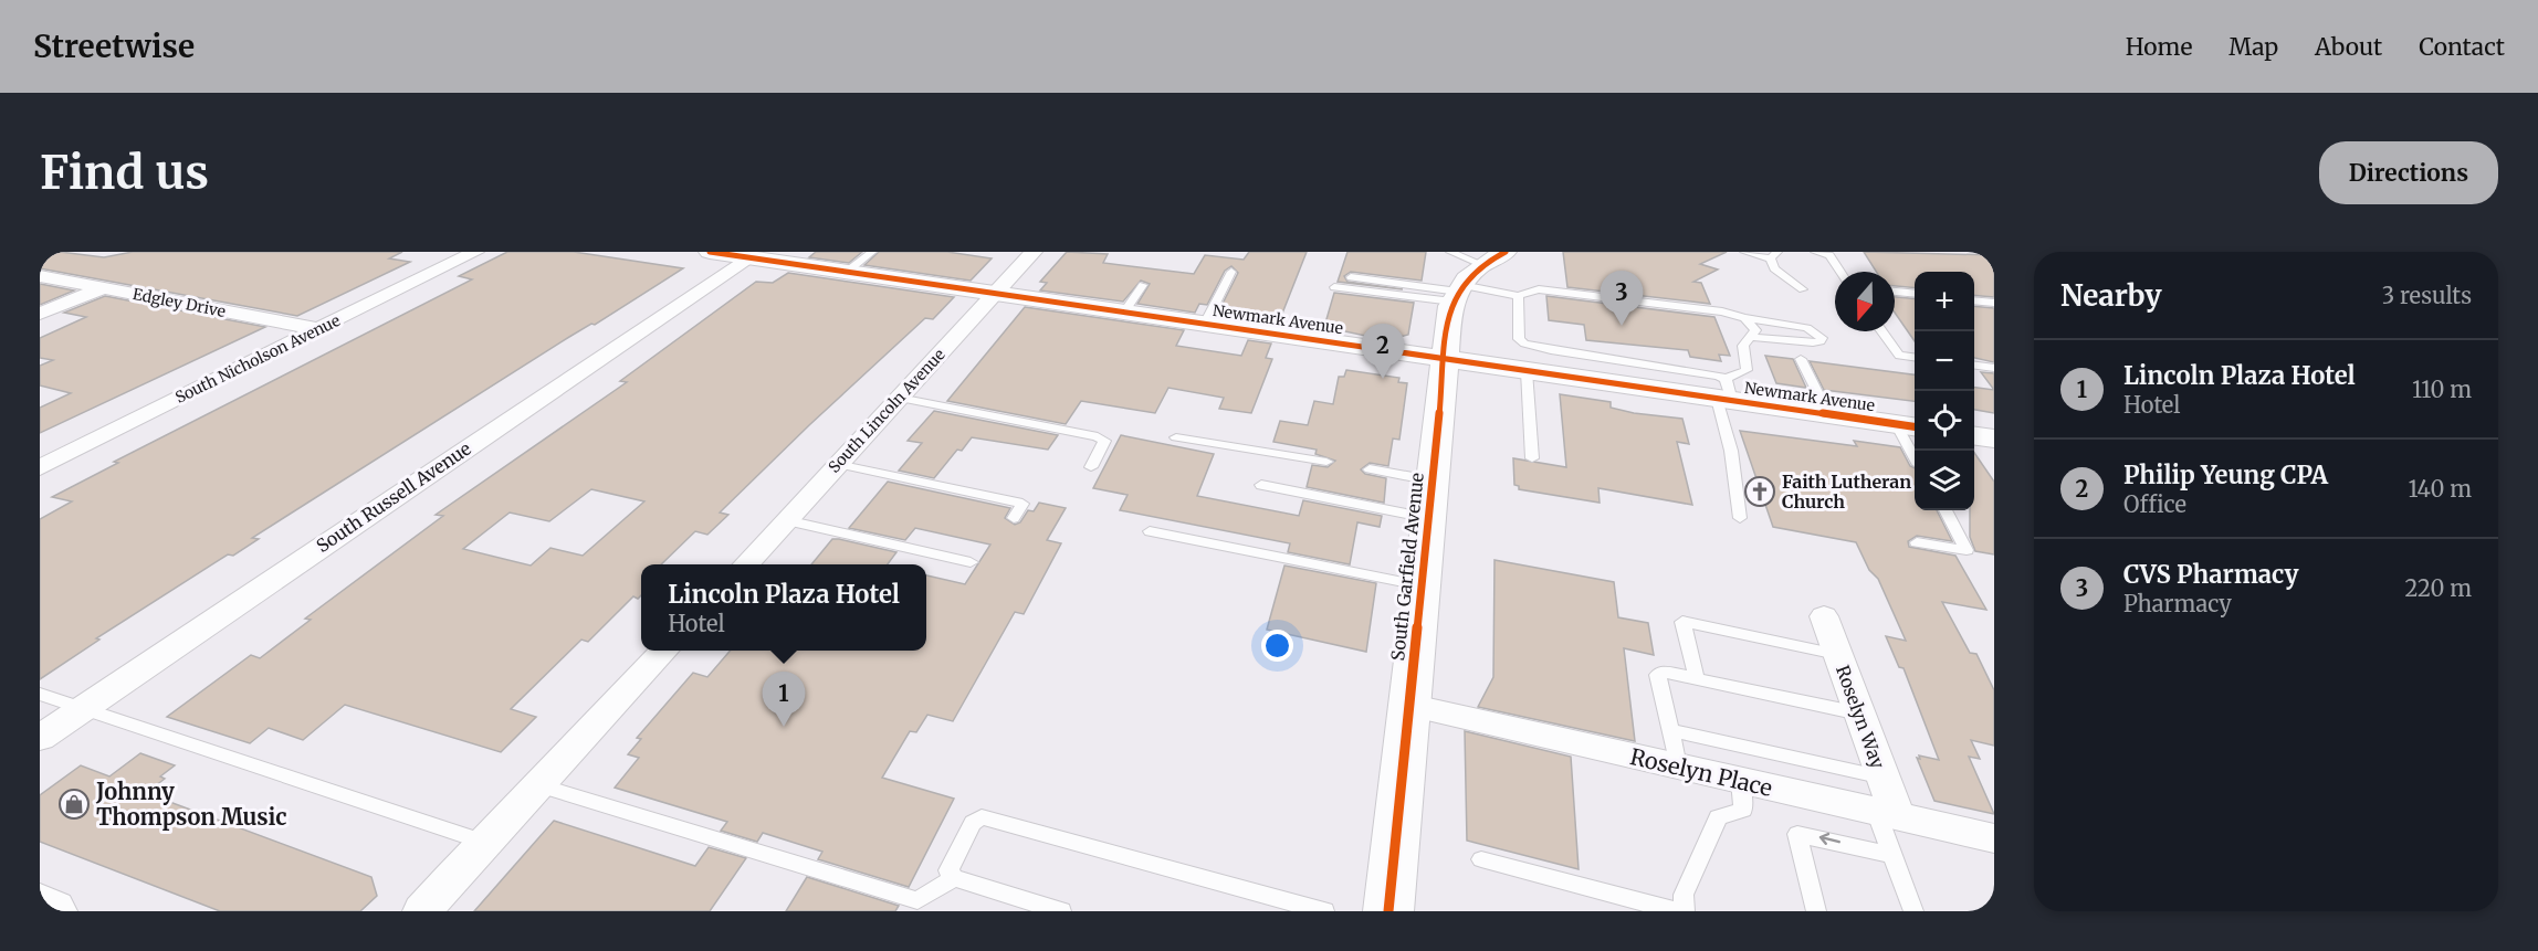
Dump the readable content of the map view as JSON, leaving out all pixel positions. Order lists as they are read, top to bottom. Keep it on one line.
{"streets":{"street":["Edgley Drive","Newmark Avenue","South Nicholson Avenue","South Lincoln Avenue","South Russell Avenue","South Garfield Avenue","Roselyn Way","Roselyn Place"]},"crossings":[["Edgley Drive","South Nicholson Avenue"],["Newmark Avenue","South Lincoln Avenue"],["Newmark Avenue","South Russell Avenue"],["Newmark Avenue","South Garfield Avenue"],["South Garfield Avenue","Roselyn Place"],["Roselyn Way","Roselyn Place"]],"places":{"church":["Faith Lutheran Church"],"shop":["Johnny Thompson Music"]},"north":"bottom","page":{"header":"Streetwise","nav":["Home","Map","About","Contact"],"buttons":"Directions","title":"Find us","heading":["Nearby","3 results"],"pins":["3","2","1"],"map_buttons":["+","−"],"list":[{"mark":"1","name":"Lincoln Plaza Hotel","note":"Hotel","value":"110 m"},{"mark":"2","name":"Philip Yeung CPA","note":"Office","value":"140 m"},{"mark":"3","name":"CVS Pharmacy","note":"Pharmacy","value":"220 m"}],"popup":["Lincoln Plaza Hotel","Hotel"]}}
